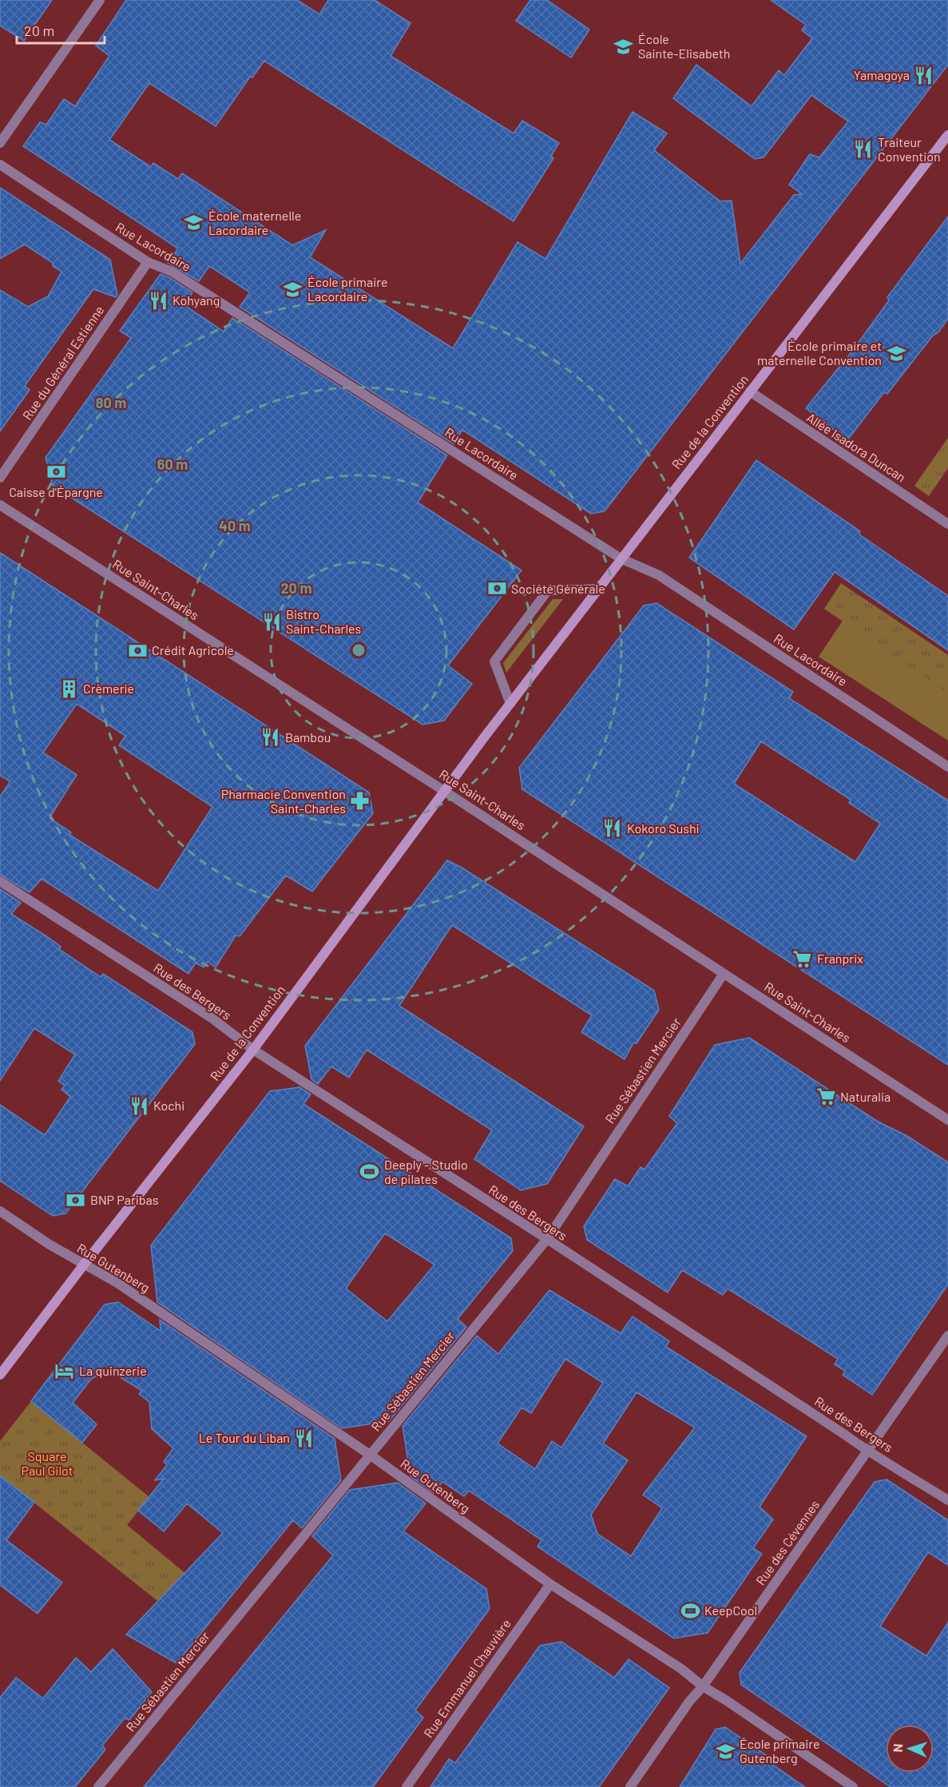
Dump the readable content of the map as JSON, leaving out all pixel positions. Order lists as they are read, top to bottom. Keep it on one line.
{"streets":{"main road":["Rue de la Convention"],"street":["Rue Lacordaire","Rue du Général Estienne","Allée Isadora Duncan","Rue Saint-Charles","Rue des Bergers","Rue Sébastien Mercier","Rue Gutenberg","Rue des Cévennes","Rue Emmanuel Chauvière"]},"crossings":[["Rue Lacordaire","Rue du Général Estienne"],["Rue Lacordaire","Rue de la Convention"],["Rue de la Convention","Allée Isadora Duncan"],["Rue de la Convention","Rue Saint-Charles"],["Rue de la Convention","Rue des Bergers"],["Rue de la Convention","Rue Gutenberg"],["Rue Saint-Charles","Rue Sébastien Mercier"],["Rue des Bergers","Rue Sébastien Mercier"],["Rue des Bergers","Rue des Cévennes"],["Rue Sébastien Mercier","Rue Gutenberg"],["Rue Gutenberg","Rue des Cévennes"],["Rue Gutenberg","Rue Emmanuel Chauvière"]],"parks":["Square Paul Gilot"],"places":{"school or university":["École Sainte-Elisabeth","École maternelle Lacordaire","École primaire Lacordaire","École primaire et maternelle Convention","École primaire Gutenberg"],"restaurant":["Yamagoya","Traiteur Convention","Kohyang","Bistro Saint-Charles","Bambou","Kokoro Sushi","Kochi","Le Tour du Liban"],"bank":["Caisse d'Épargne","Société Générale","Crédit Agricole","BNP Paribas"],"building":["Crèmerie"],"pharmacy":["Pharmacie Convention Saint-Charles"],"supermarket":["Franprix","Naturalia"],"sports":["Deeply - Studio de pilates","KeepCool"],"hotel":["La quinzerie"]},"scale_bar":"20 m","north":"left","rings":["80 m","60 m","40 m","20 m"]}
